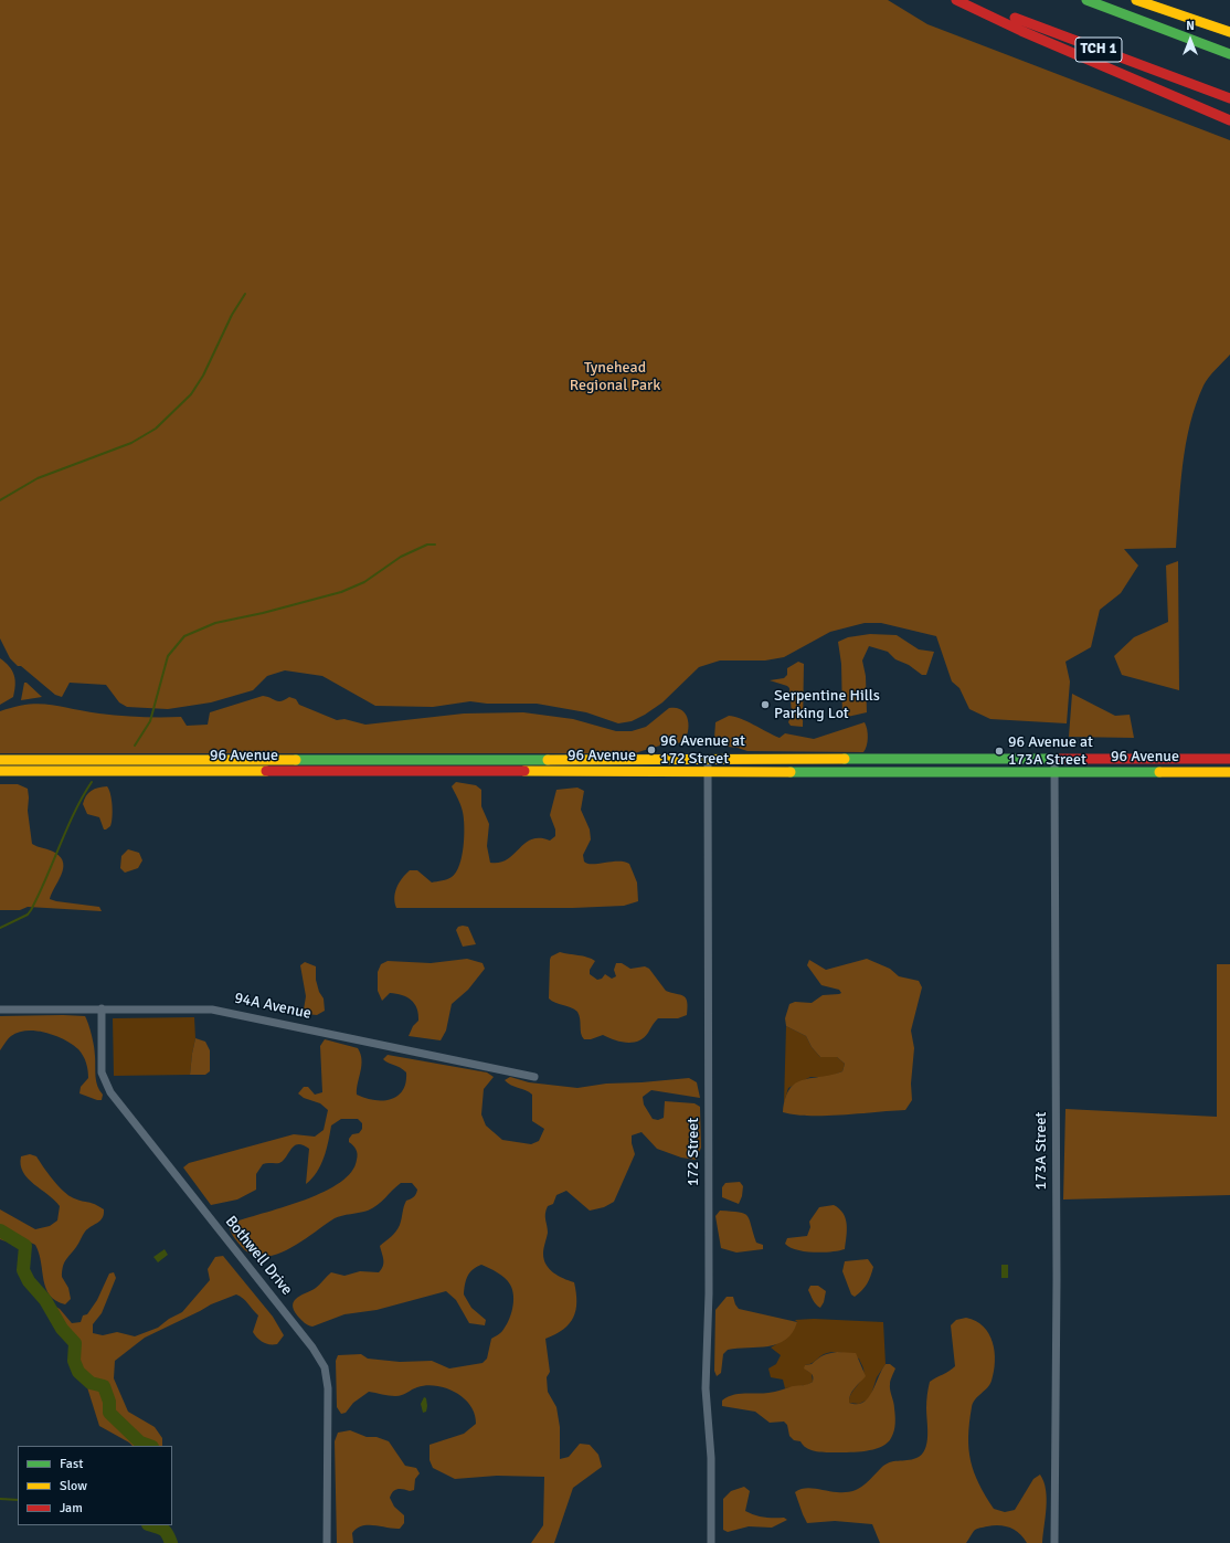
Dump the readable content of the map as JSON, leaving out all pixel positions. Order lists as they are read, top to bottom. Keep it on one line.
{"streets":{"main road":["TCH 1","96 Avenue"],"street":["94A Avenue","173A Street","172 Street","Bothwell Drive"]},"crossings":[["96 Avenue","173A Street"],["96 Avenue","172 Street"],["94A Avenue","Bothwell Drive"]],"parks":["Tynehead Regional Park"],"places":["Serpentine Hills Parking Lot","96 Avenue at 172 Street","96 Avenue at 173A Street"],"legend":["Fast","Slow","Jam"],"north":"top"}
